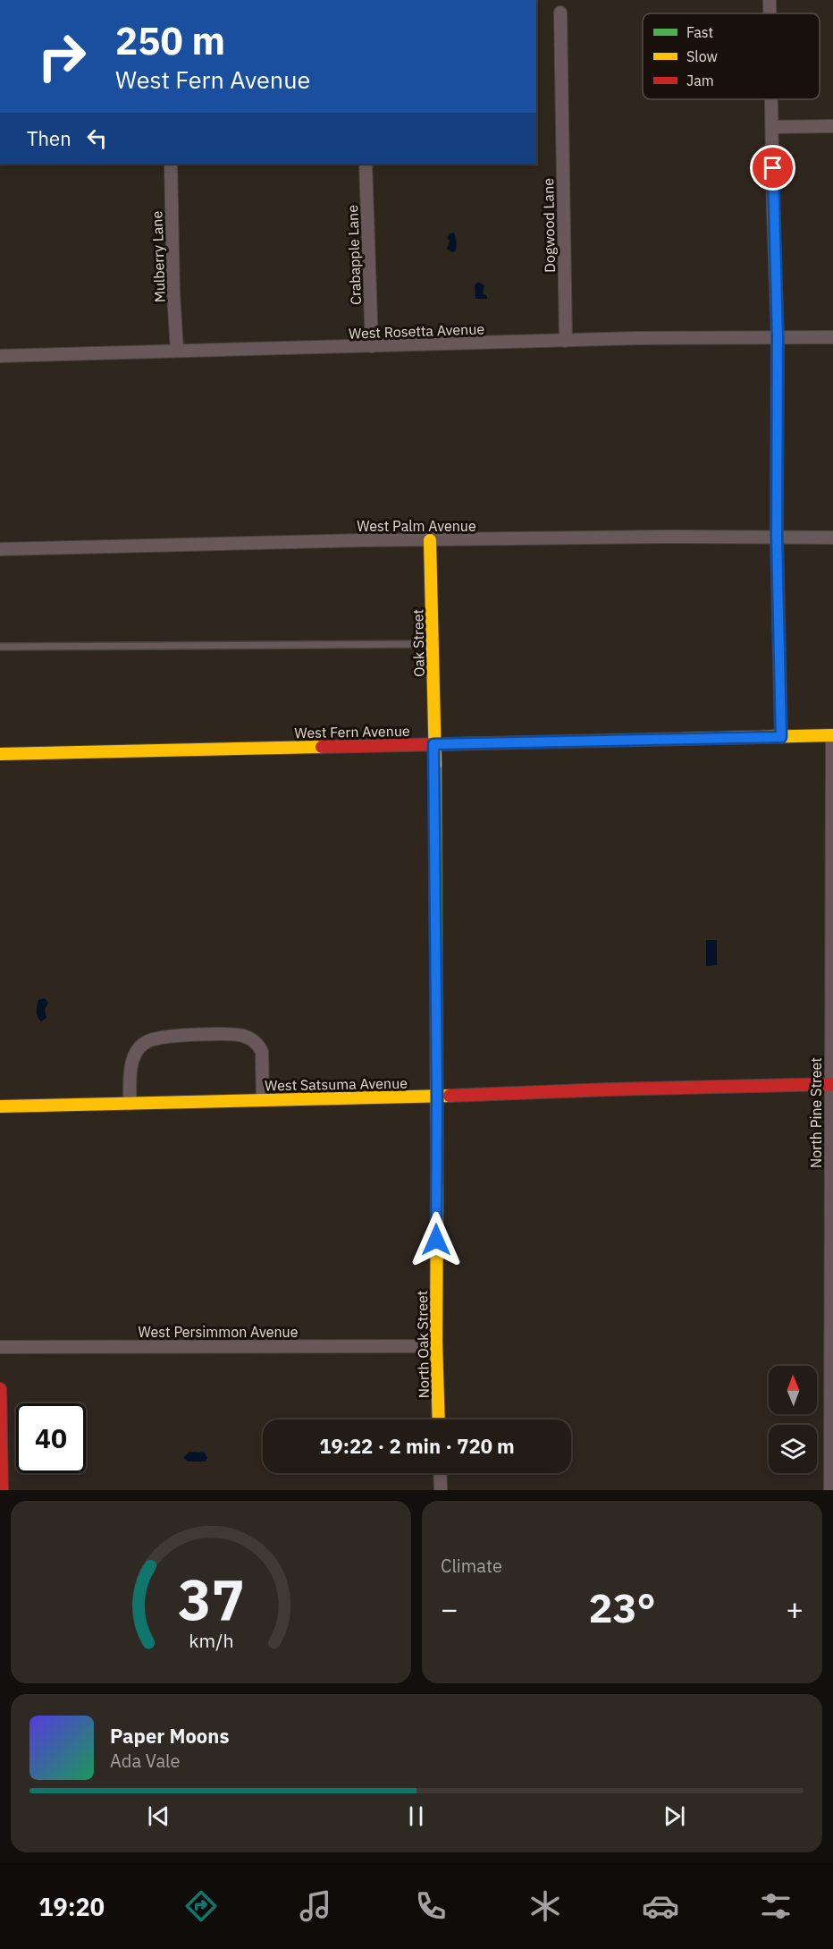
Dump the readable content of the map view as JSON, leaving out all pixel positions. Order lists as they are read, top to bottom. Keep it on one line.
{"streets":{"street":["Dogwood Lane","Crabapple Lane","Mulberry Lane","West Rosetta Avenue","West Palm Avenue","Oak Street","West Fern Avenue","West Satsuma Avenue","North Pine Street","West Persimmon Avenue","North Oak Street"]},"crossings":[["Dogwood Lane","West Rosetta Avenue"],["Crabapple Lane","West Rosetta Avenue"],["Mulberry Lane","West Rosetta Avenue"],["West Palm Avenue","Oak Street"],["Oak Street","West Fern Avenue"],["Oak Street","North Oak Street"],["West Fern Avenue","North Pine Street"],["West Fern Avenue","North Oak Street"],["West Satsuma Avenue","North Pine Street"],["West Satsuma Avenue","North Oak Street"],["West Persimmon Avenue","North Oak Street"]],"legend":["Fast","Slow","Jam"],"north":"top","page":{"turn":["250 m","West Fern Avenue"],"then":"Then","limit":"40","trip":"19:22 · 2 min · 720 m","tile":"Climate","heat":["−","23°","+"],"song":["Paper Moons","Ada Vale"],"tabs":"19:20","gauge":["37","km/h"]}}
